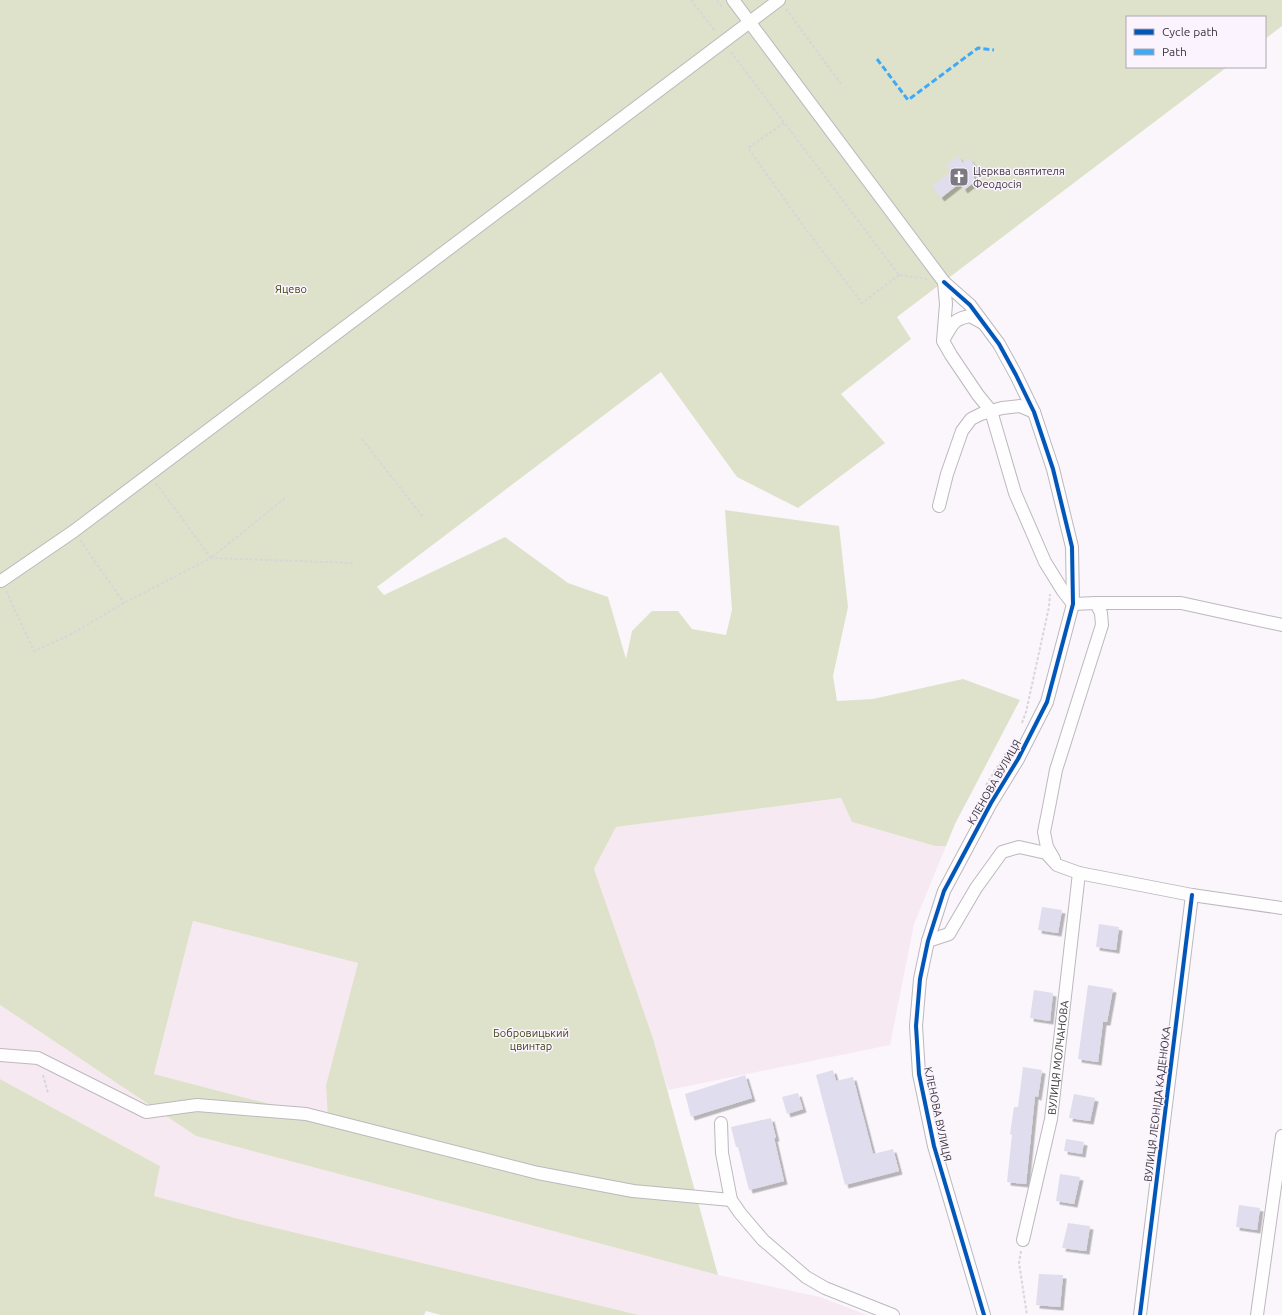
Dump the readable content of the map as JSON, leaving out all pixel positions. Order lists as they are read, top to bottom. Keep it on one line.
{"streets":{"street":["КЛЕНОВА ВУЛИЦЯ","ВУЛИЦЯ МОЛЧАНОВА","ВУЛИЦЯ ЛЕОНІДА КАДЕНЮКА"]},"parks":["Яцево","Бобровицький цвинтар"],"places":{"church":["Церква святителя Феодосія"]},"legend":["Cycle path","Path"]}
